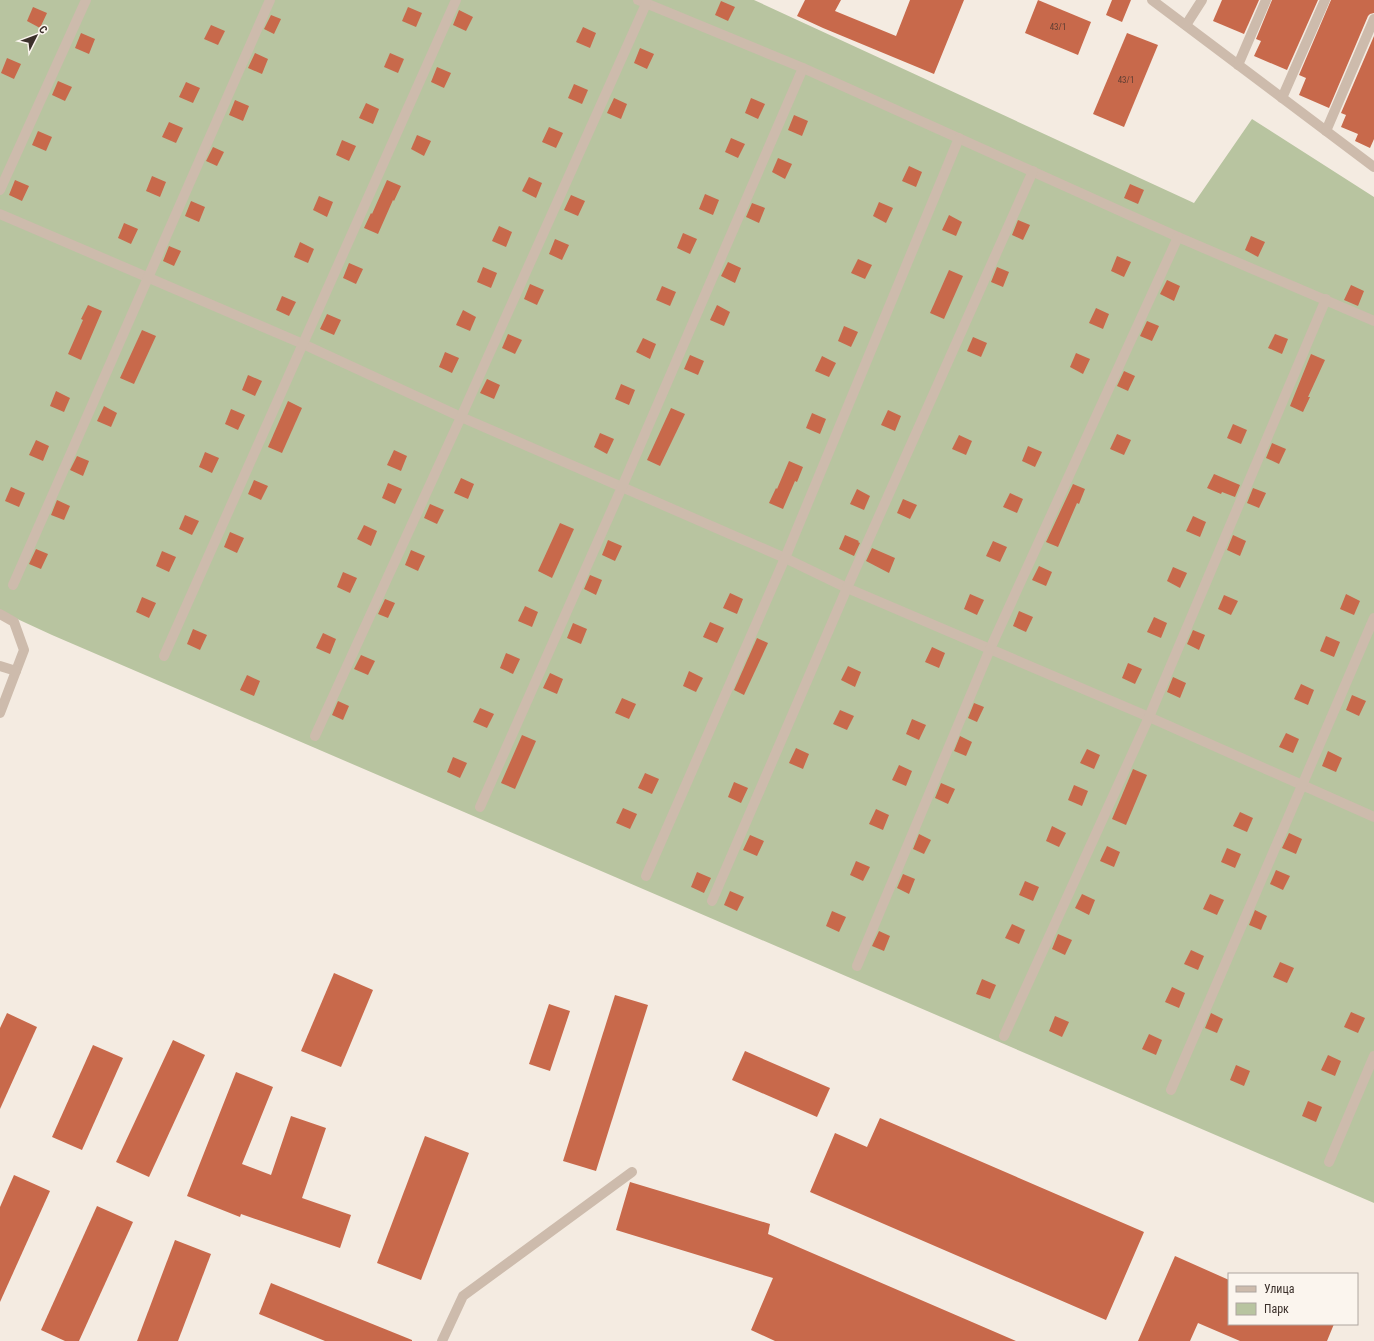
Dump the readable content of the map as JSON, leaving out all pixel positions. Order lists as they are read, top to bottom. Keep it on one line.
{"house_numbers":["43/1","43/1"],"legend":["Улица","Парк"],"north":"top right"}
